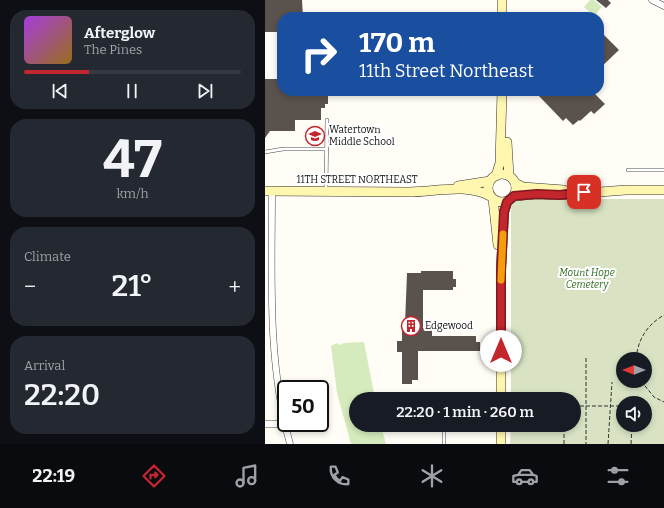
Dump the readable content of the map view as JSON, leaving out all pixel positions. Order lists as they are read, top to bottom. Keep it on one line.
{"streets":{"main road":["11TH STREET NORTHEAST"]},"parks":["Mount Hope Cemetery"],"places":{"school or university":["Watertown Middle School"],"building":["Edgewood"]},"north":"left","page":{"turn":["170 m","11th Street Northeast"],"song":["Afterglow","The Pines"],"tile":[["47","km/h"],"Climate",["Arrival","22:20"]],"heat":["−","21°","+"],"limit":"50","trip":"22:20 · 1 min · 260 m","tabs":"22:19"}}
